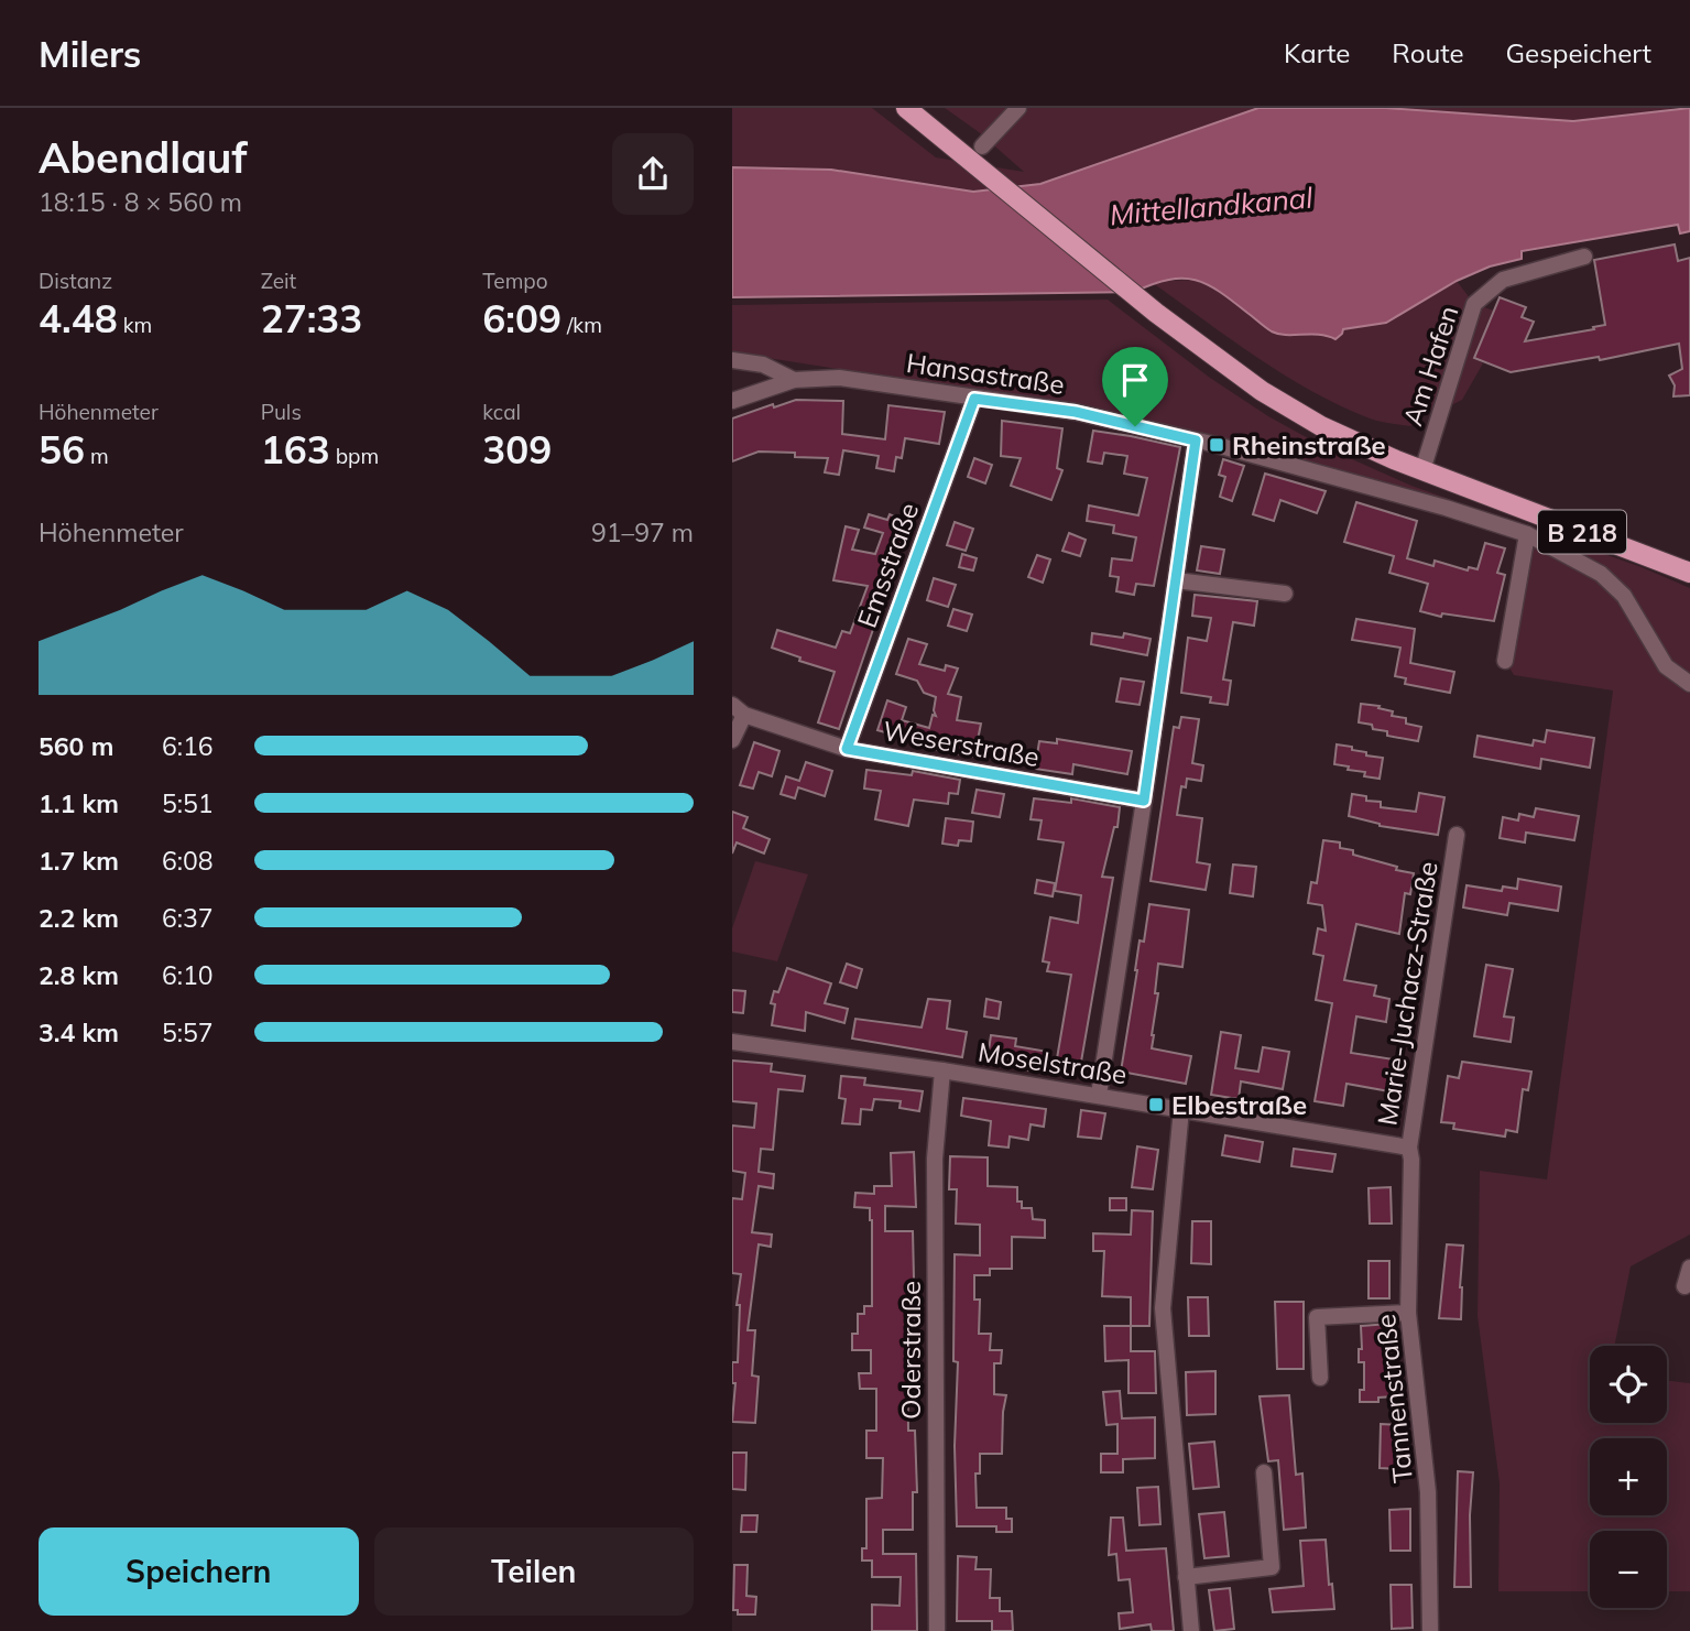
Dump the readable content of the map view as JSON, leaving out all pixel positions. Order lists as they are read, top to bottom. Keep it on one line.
{"streets":{"main road":["B 218"],"street":["Am Hafen","Hansastraße","Emsstraße","Weserstraße","Marie-Juchacz-Straße","Moselstraße","Oderstraße","Tannenstraße"]},"crossings":[["Am Hafen","B 218"],["Hansastraße","Emsstraße"],["Emsstraße","Weserstraße"],["Marie-Juchacz-Straße","Moselstraße"],["Marie-Juchacz-Straße","Tannenstraße"],["Moselstraße","Oderstraße"],["Moselstraße","Tannenstraße"]],"water":["Mittellandkanal"],"places":{"transit":["Rheinstraße","Elbestraße"]},"page":{"header":"Milers","nav":["Karte","Route","Gespeichert"],"heading":["Abendlauf","18:15 · 8 × 560 m"],"stats":[["Distanz","4.48 km"],["Zeit","27:33"],["Tempo","6:09 /km"],["Höhenmeter","56 m"],["Puls","163 bpm"],["kcal","309"]],"chart":["Höhenmeter","91–97 m"],"list":[{"name":"560 m","note":"6:16"},{"name":"1.1 km","note":"5:51"},{"name":"1.7 km","note":"6:08"},{"name":"2.2 km","note":"6:37"},{"name":"2.8 km","note":"6:10"},{"name":"3.4 km","note":"5:57"}],"map_buttons":["+","−"],"buttons":["Speichern","Teilen"]}}
